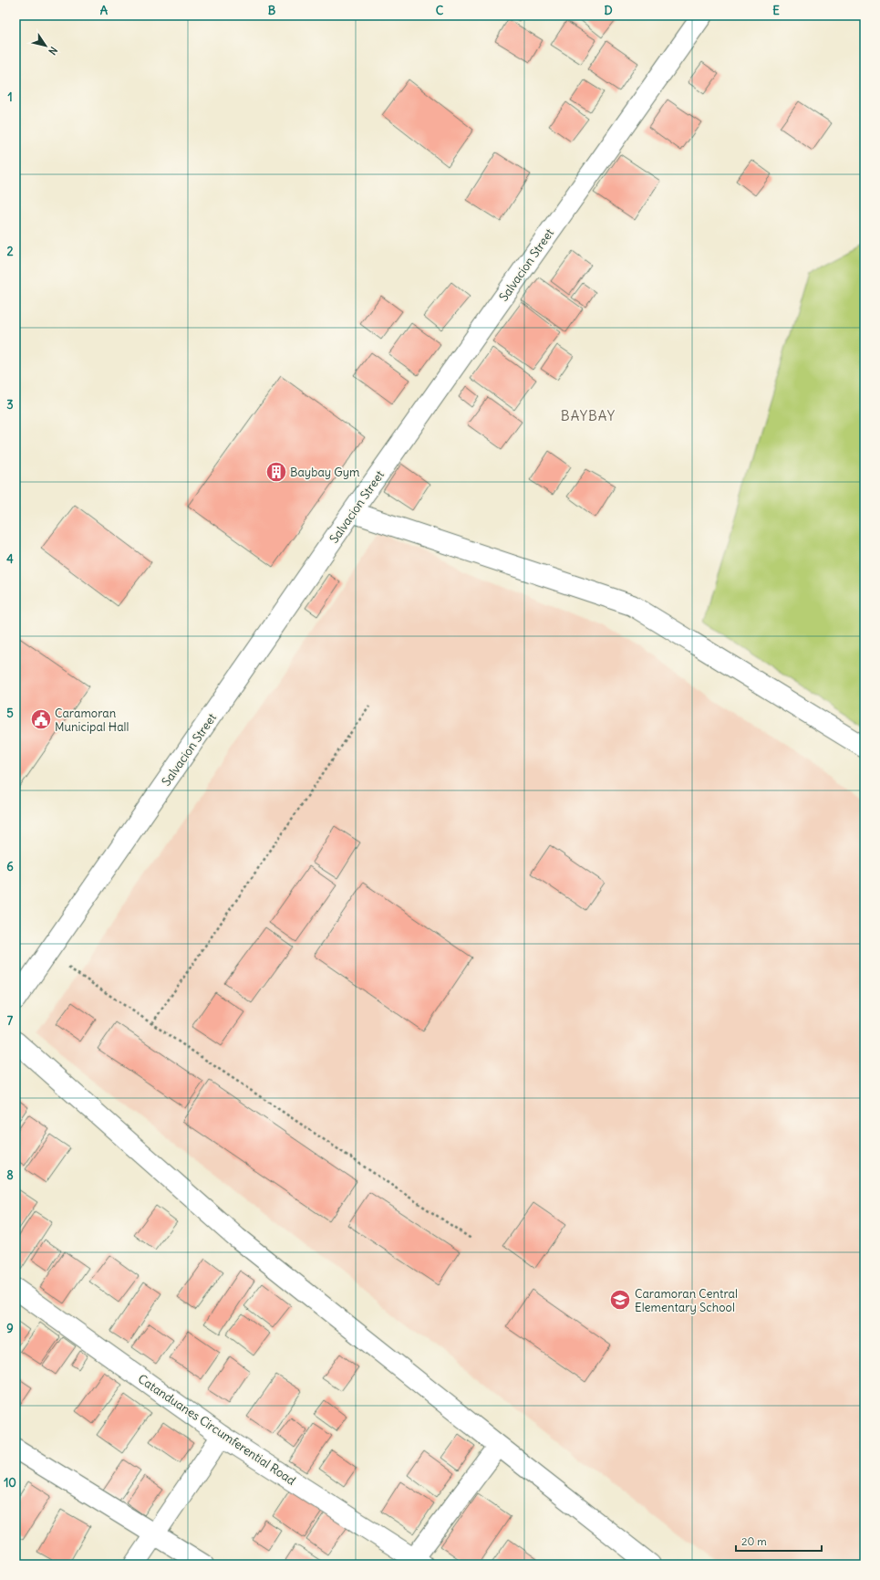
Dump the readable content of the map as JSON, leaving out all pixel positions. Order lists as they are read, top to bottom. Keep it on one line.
{"streets":{"street":["Salvacion Street","Catanduanes Circumferential Road"]},"districts":["BAYBAY"],"places":{"building":["Baybay Gym"],"public building":["Caramoran Municipal Hall"],"school or university":["Caramoran Central Elementary School"]},"scale_bar":"20 m","north":"bottom right","grid":{"columns":["A","B","C","D","E"],"rows":["1","2","3","4","5","6","7","8","9","10"]}}
